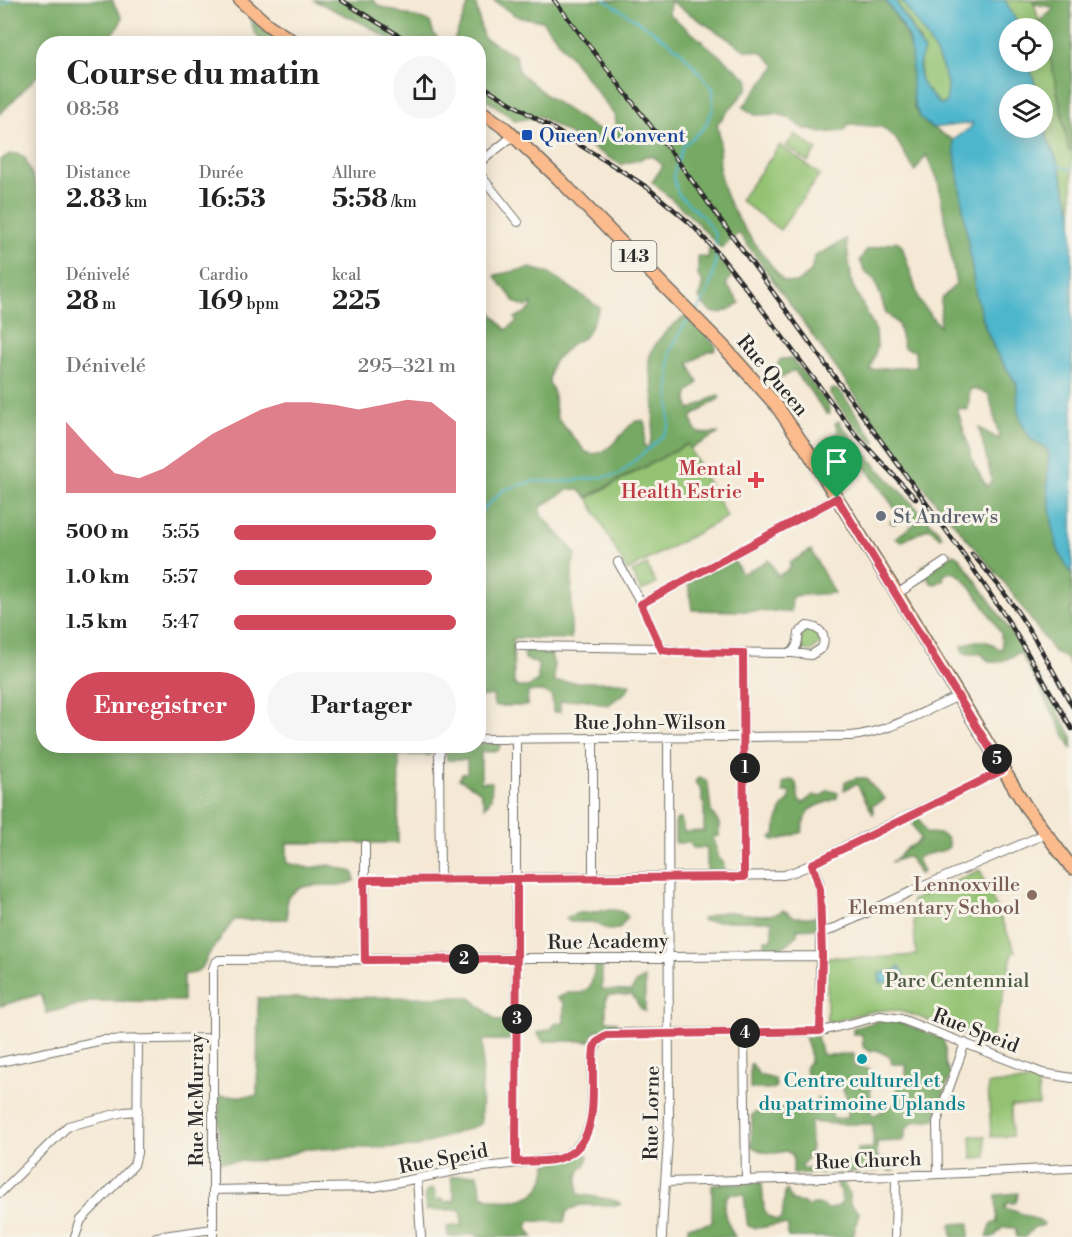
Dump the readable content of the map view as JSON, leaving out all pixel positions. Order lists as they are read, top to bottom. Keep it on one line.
{"streets":{"main road":["143","Rue Queen"],"street":["Rue John-Wilson","Rue Academy","Rue Speid","Rue McMurray","Rue Lorne","Rue Church"]},"crossings":[["Rue Queen","Rue John-Wilson"],["Rue John-Wilson","Rue Lorne"],["Rue Academy","Rue McMurray"],["Rue Academy","Rue Lorne"],["Rue Speid","Rue McMurray"],["Rue Speid","Rue Lorne"],["Rue Lorne","Rue Church"]],"parks":["Parc Centennial"],"places":{"transit":["Queen / Convent"],"health":["Mental Health Estrie"],"other":["St Andrew's","Lennoxville Elementary School","Centre culturel et du patrimoine Uplands"]},"page":{"heading":["Course du matin","08:58"],"stats":[["Distance","2.83 km"],["Durée","16:53"],["Allure","5:58 /km"],["Dénivelé","28 m"],["Cardio","169 bpm"],["kcal","225"]],"chart":["Dénivelé","295–321 m"],"list":[{"name":"500 m","note":"5:55"},{"name":"1.0 km","note":"5:57"},{"name":"1.5 km","note":"5:47"}],"buttons":["Enregistrer","Partager"],"pins":["5","1","2","3","4"]}}
